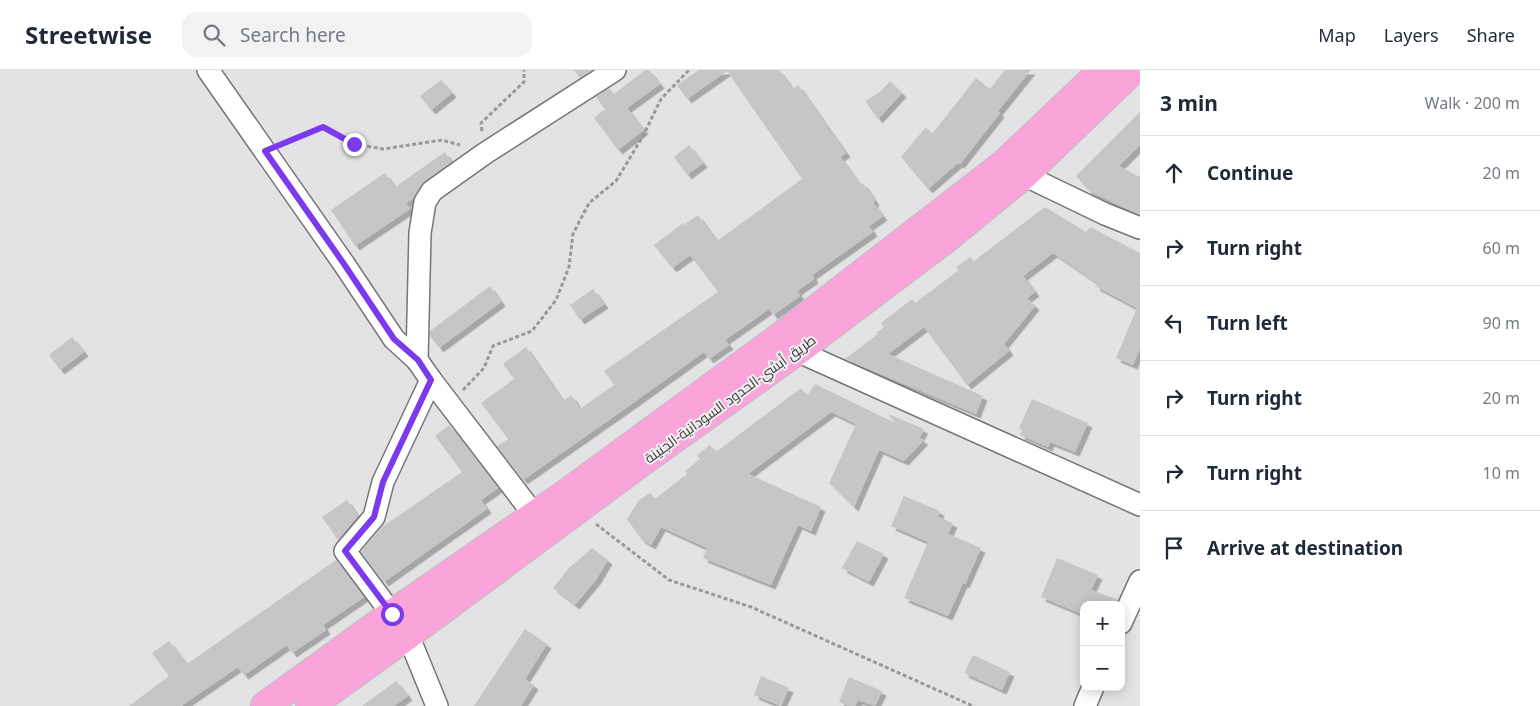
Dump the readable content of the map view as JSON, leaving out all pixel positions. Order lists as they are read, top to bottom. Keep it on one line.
{"streets":{"highway":["طريق أبشي-الحدود السودانية-الجنينة"]},"page":{"header":"Streetwise","search":"Search here","nav":["Map","Layers","Share"],"heading":["3 min","Walk · 200 m"],"list":[["Continue","20 m"],["Turn right","60 m"],["Turn left","90 m"],["Turn right","20 m"],["Turn right","10 m"],"Arrive at destination"],"map_buttons":["+","−"]}}
